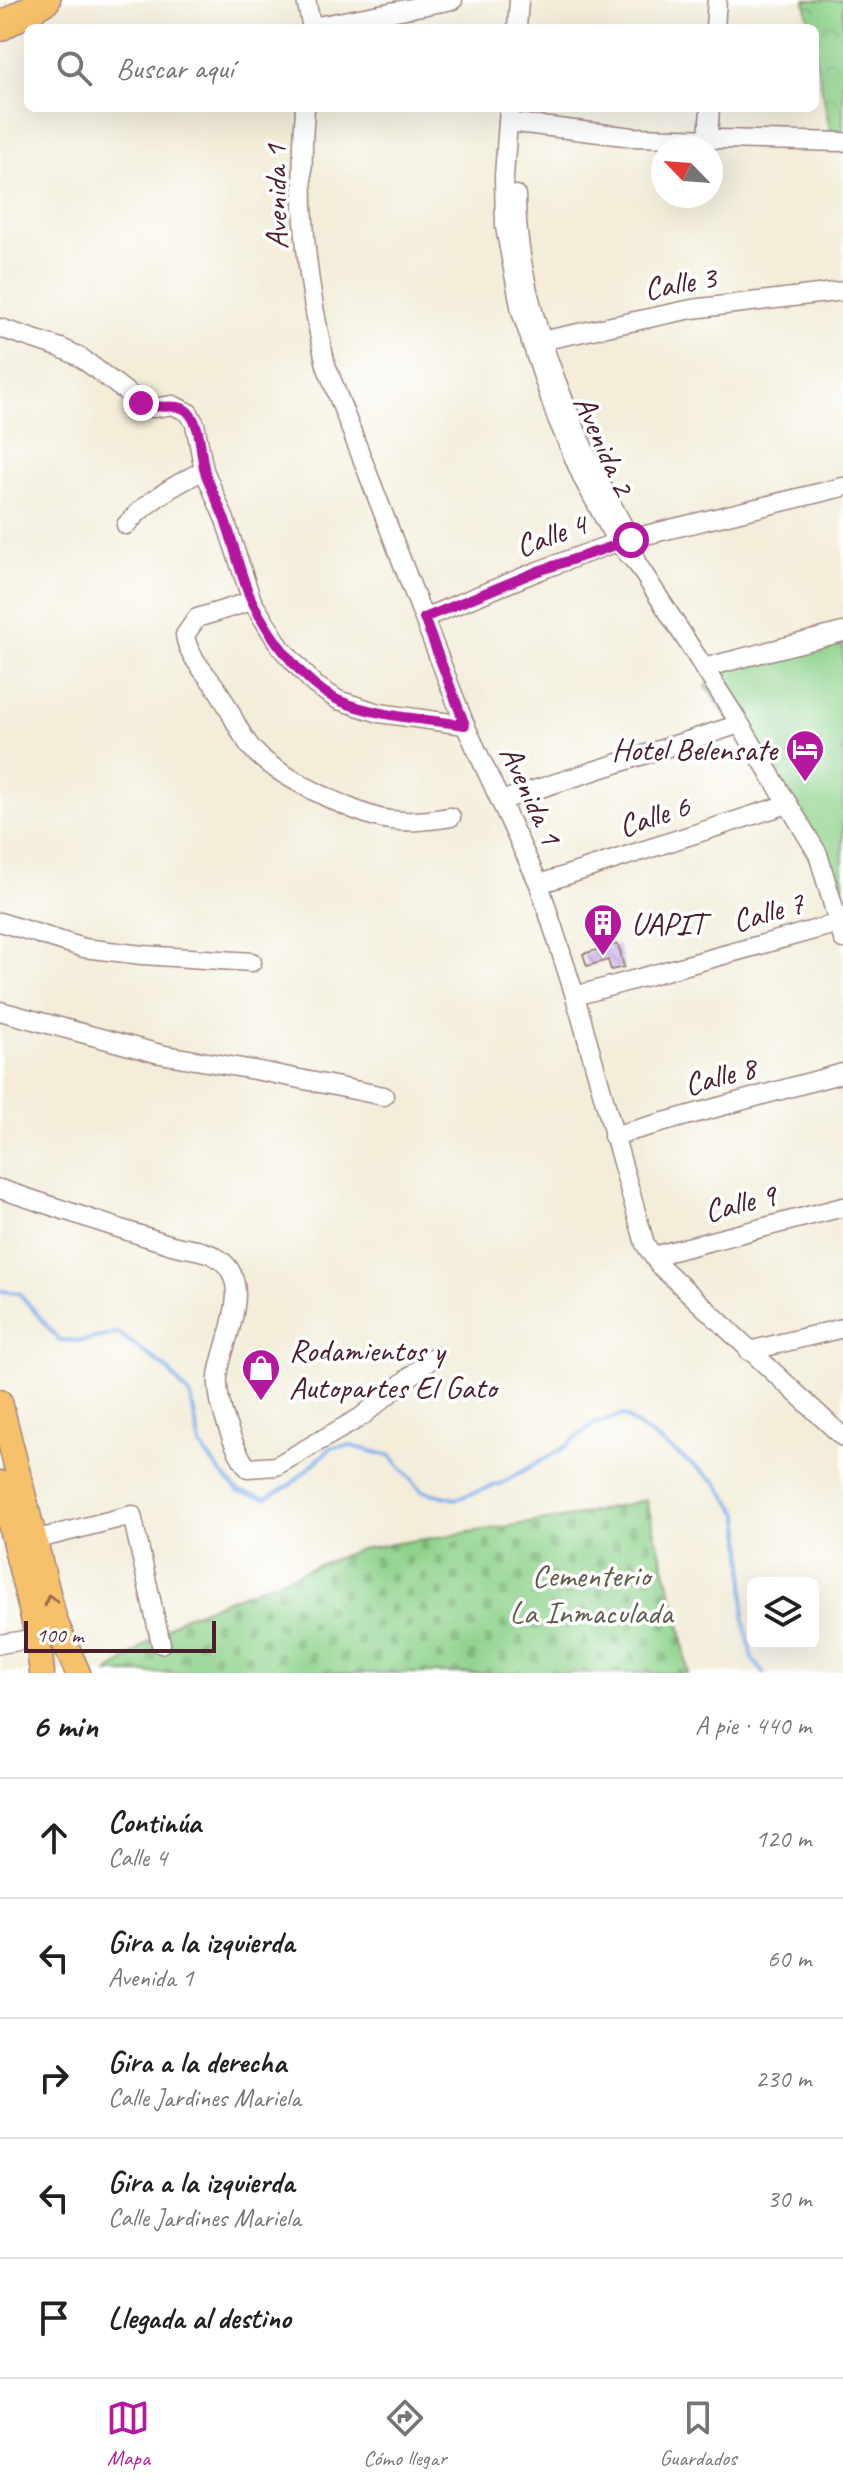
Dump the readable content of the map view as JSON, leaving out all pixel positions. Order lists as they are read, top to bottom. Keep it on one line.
{"streets":{"street":["Avenida 1","Calle 3","Calle 4","Calle 6","Calle 7","Calle 8","Calle 9"]},"crossings":[["Avenida 1","Calle 4"],["Avenida 1","Calle 6"],["Avenida 1","Calle 7"],["Avenida 1","Calle 8"],["Avenida 1","Calle 9"]],"parks":["Cementerio La Inmaculada"],"places":{"hotel":["Hotel Belensate"],"building":["UAPIT"],"shop":["Rodamientos y Autopartes El Gato"]},"scale_bar":"100 m","north":"top left","page":{"search":"Buscar aquí","scale":"100 m","heading":["6 min","A pie · 440 m"],"list":[["Continúa","Calle 4","120 m"],["Gira a la izquierda","Avenida 1","60 m"],["Gira a la derecha","Calle Jardines Mariela","230 m"],["Gira a la izquierda","Calle Jardines Mariela","30 m"],"Llegada al destino"],"nav":["Mapa","Cómo llegar","Guardados"]}}
